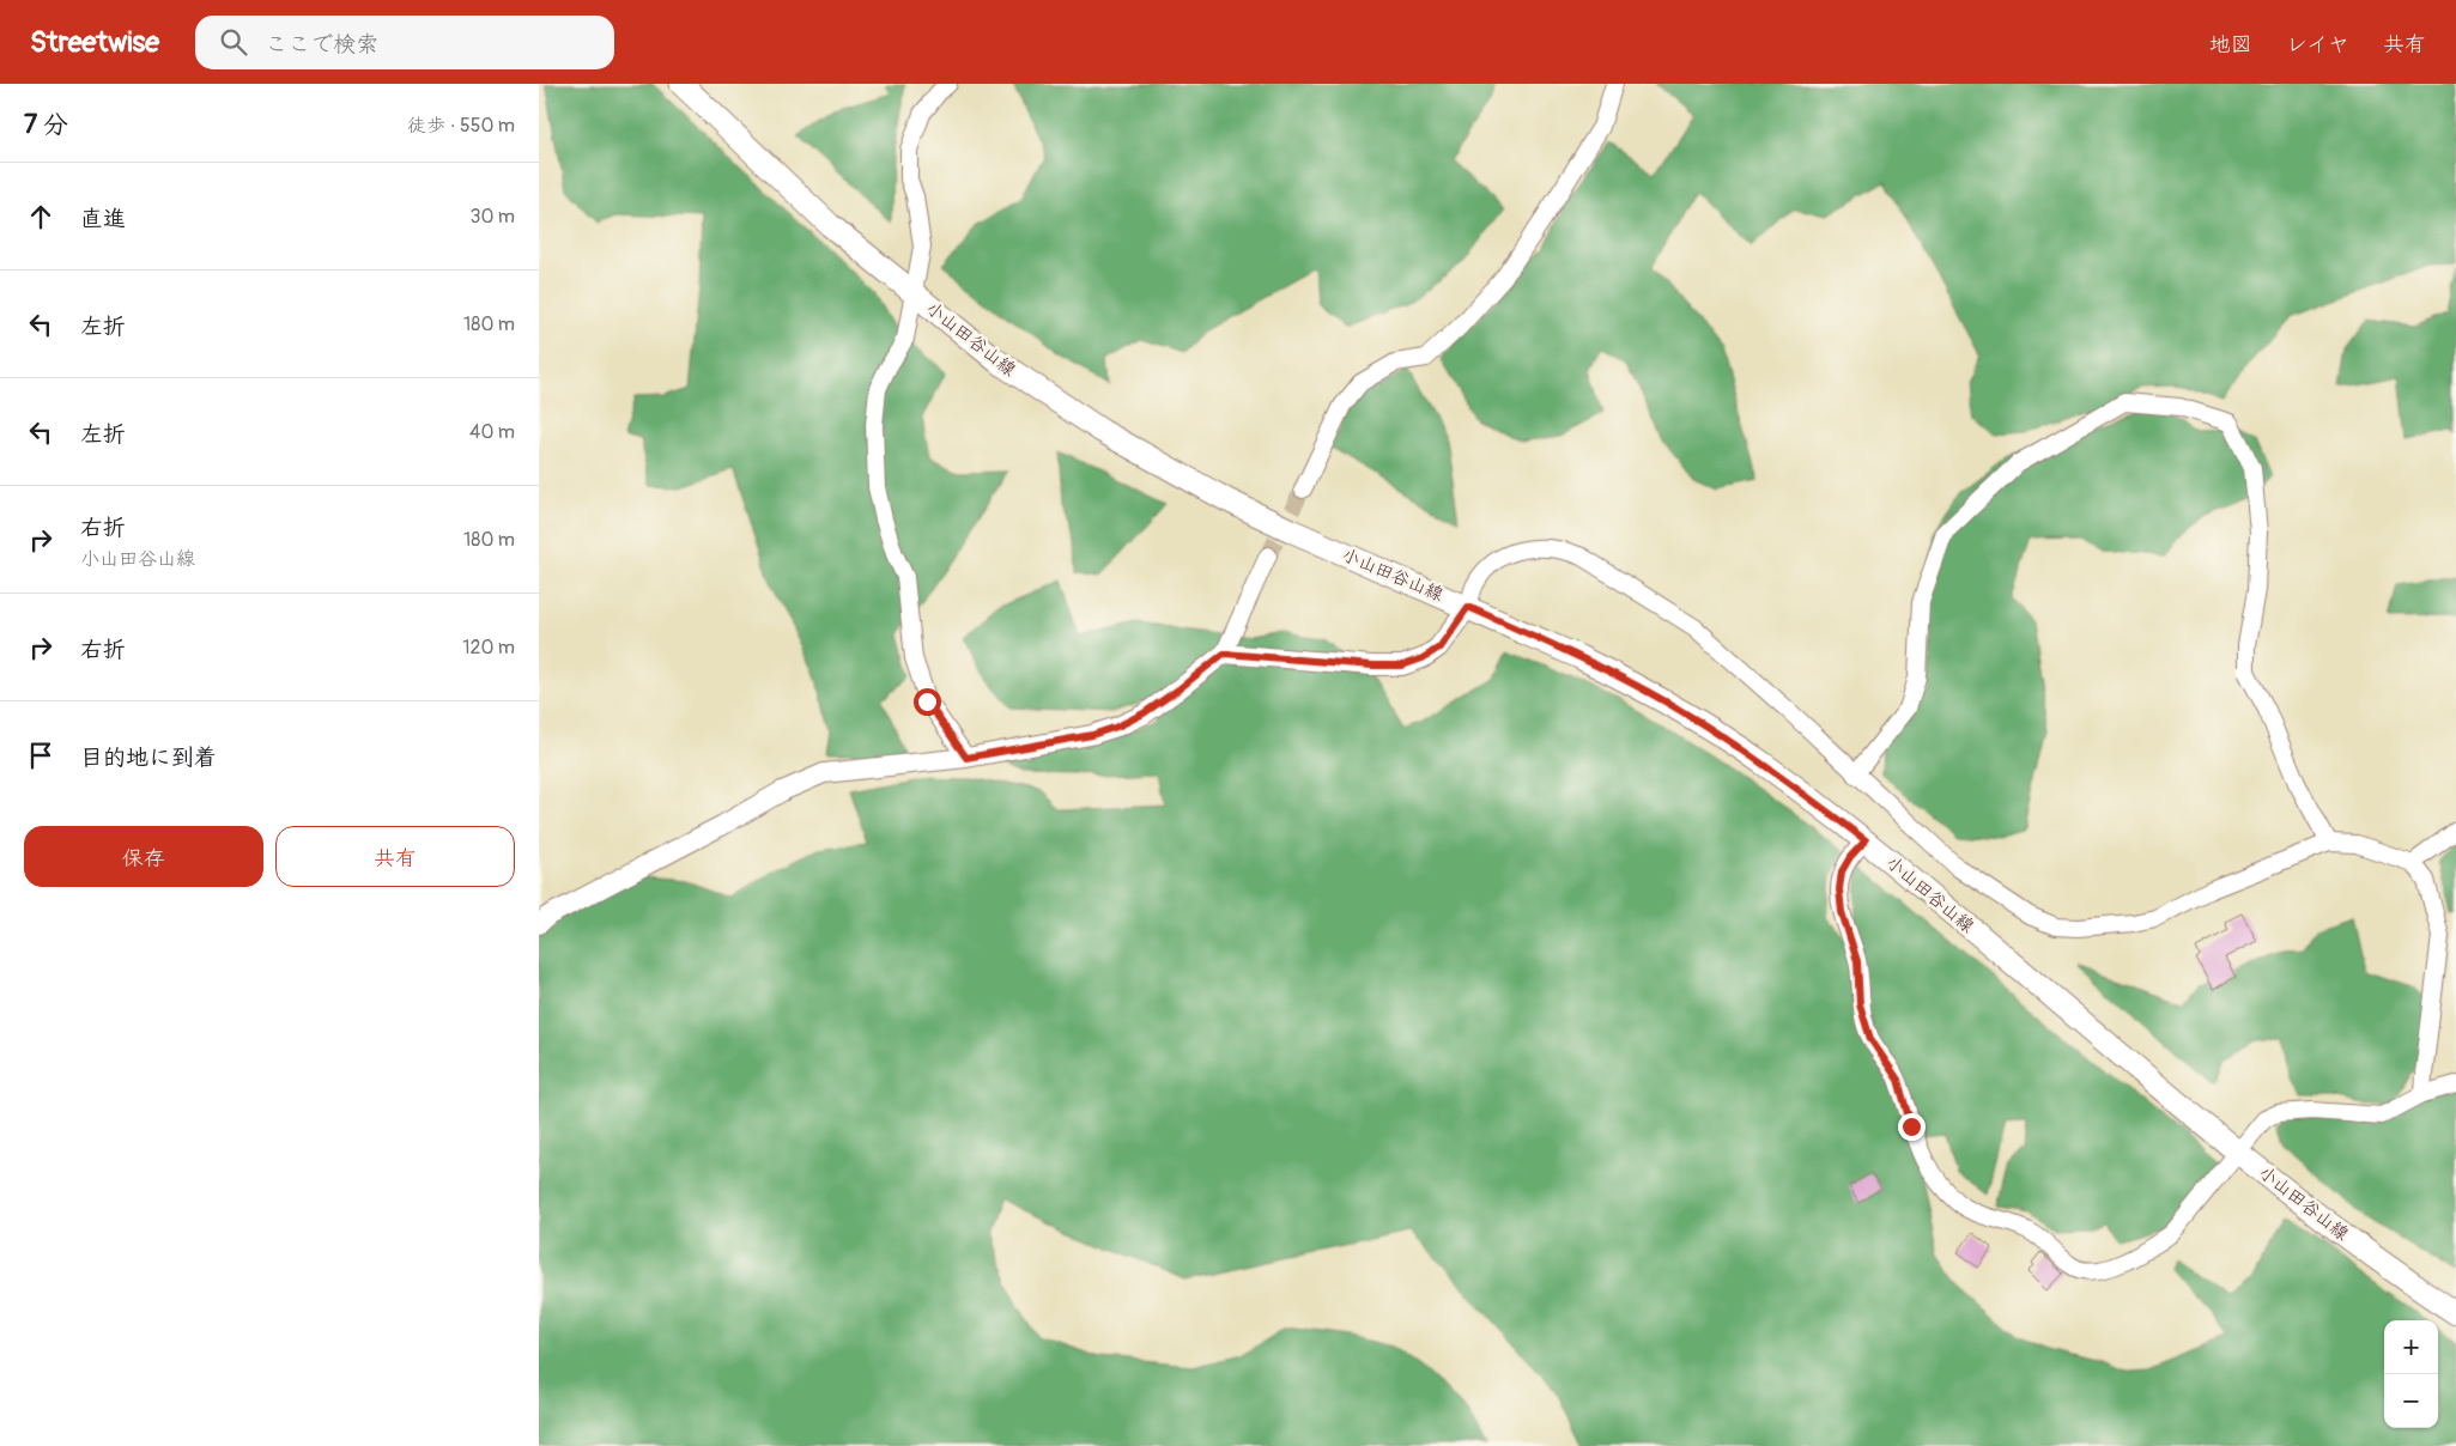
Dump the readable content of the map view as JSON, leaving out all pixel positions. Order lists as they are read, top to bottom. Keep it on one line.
{"streets":{"main road":["小山田谷山線"]},"page":{"header":"Streetwise","search":"ここで検索","nav":["地図","レイヤ","共有"],"heading":["7 分","徒歩 · 550 m"],"list":[["直進","30 m"],["左折","180 m"],["左折","40 m"],["右折","小山田谷山線","180 m"],["右折","120 m"],"目的地に到着"],"buttons":["保存","共有"],"map_buttons":["+","−"]}}
